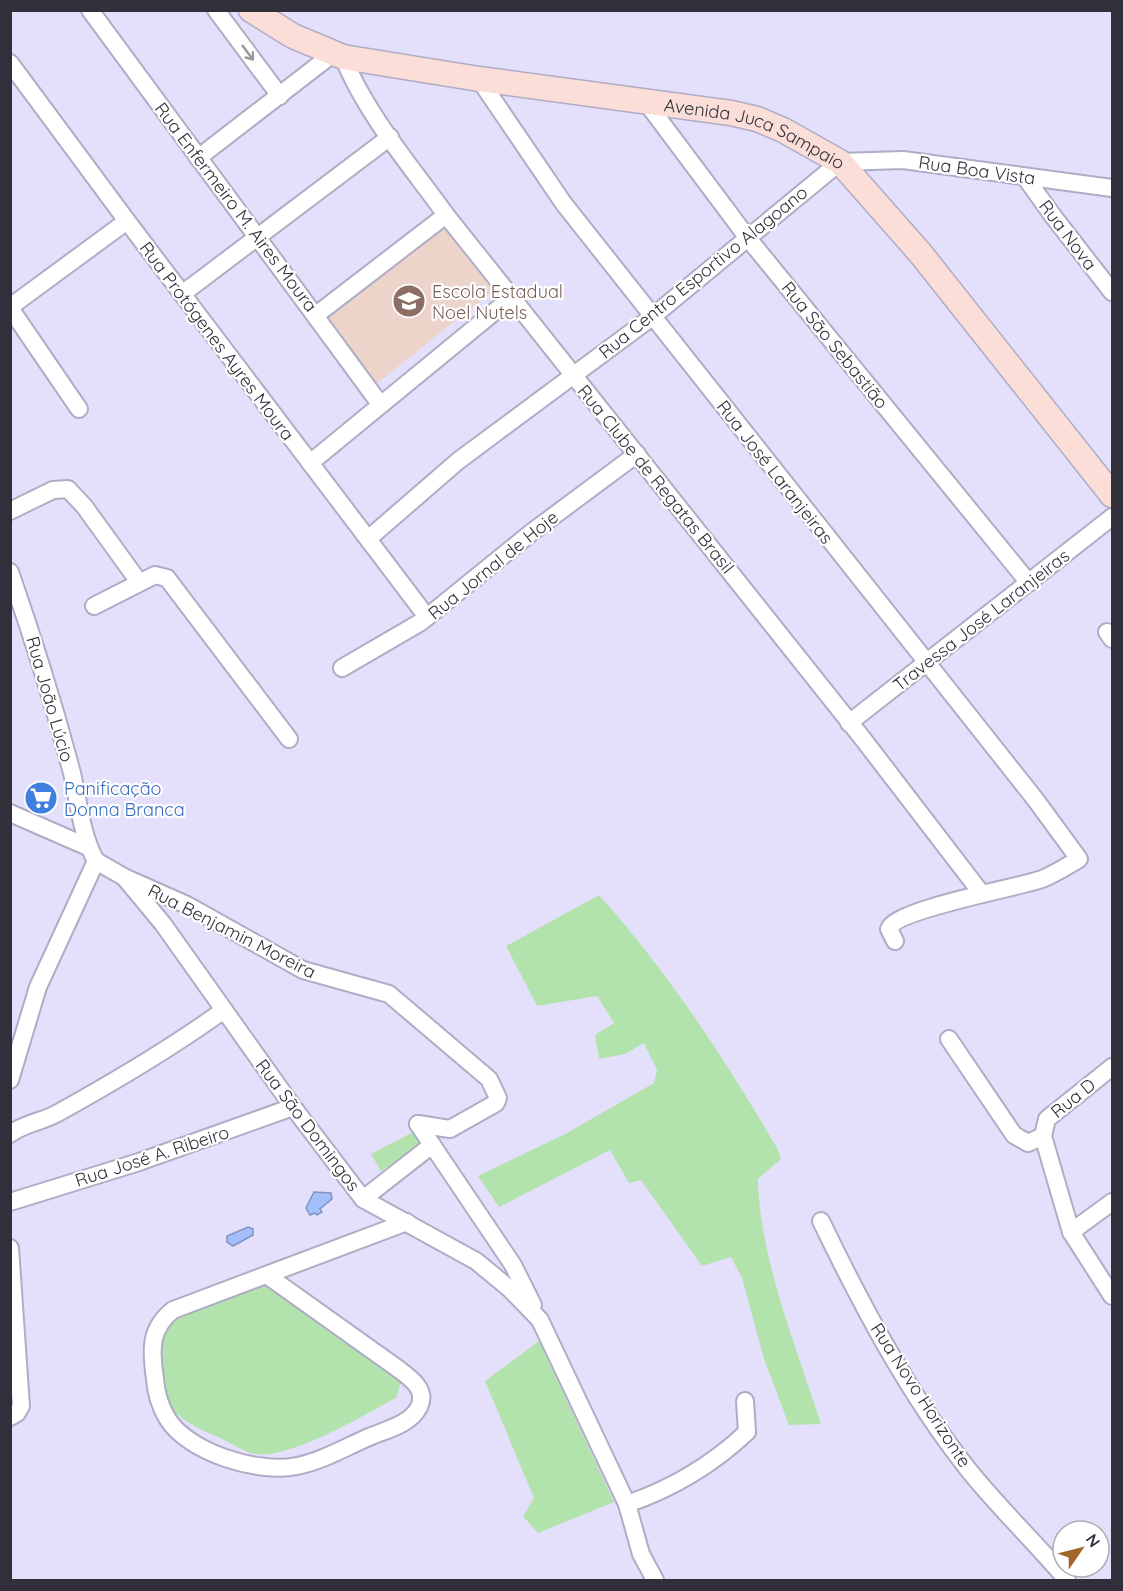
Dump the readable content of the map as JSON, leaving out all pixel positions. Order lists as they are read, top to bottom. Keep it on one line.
{"streets":{"main road":["Avenida Juca Sampaio"],"street":["Rua Boa Vista","Rua Enfermeiro M. Aires Moura","Rua Nova","Rua Centro Esportivo Alagoano","Rua Protógenes Ayres Moura","Rua São Sebastião","Rua José Laranjeiras","Rua Clube de Regatas Brasil","Rua Jornal de Hoje","Travessa José Laranjeiras","Rua João Lúcio","Rua Benjamin Moreira","Rua D","Rua São Domingos","Rua José A. Ribeiro","Rua Novo Horizonte"]},"crossings":[["Avenida Juca Sampaio","Rua Boa Vista"],["Avenida Juca Sampaio","Rua Centro Esportivo Alagoano"],["Avenida Juca Sampaio","Rua São Sebastião"],["Avenida Juca Sampaio","Rua José Laranjeiras"],["Avenida Juca Sampaio","Rua Clube de Regatas Brasil"],["Rua Boa Vista","Rua Nova"],["Rua Boa Vista","Rua Centro Esportivo Alagoano"],["Rua Centro Esportivo Alagoano","Rua Protógenes Ayres Moura"],["Rua Centro Esportivo Alagoano","Rua São Sebastião"],["Rua Centro Esportivo Alagoano","Rua José Laranjeiras"],["Rua Centro Esportivo Alagoano","Rua Clube de Regatas Brasil"],["Rua Protógenes Ayres Moura","Rua Jornal de Hoje"],["Rua São Sebastião","Travessa José Laranjeiras"],["Rua José Laranjeiras","Rua Clube de Regatas Brasil"],["Rua José Laranjeiras","Travessa José Laranjeiras"],["Rua Clube de Regatas Brasil","Rua Jornal de Hoje"],["Rua Clube de Regatas Brasil","Travessa José Laranjeiras"],["Rua João Lúcio","Rua São Domingos"],["Rua Benjamin Moreira","Rua São Domingos"],["Rua São Domingos","Rua José A. Ribeiro"]],"places":{"school or university":["Escola Estadual Noel Nutels"],"supermarket":["Panificação Donna Branca"]},"north":"top right"}
